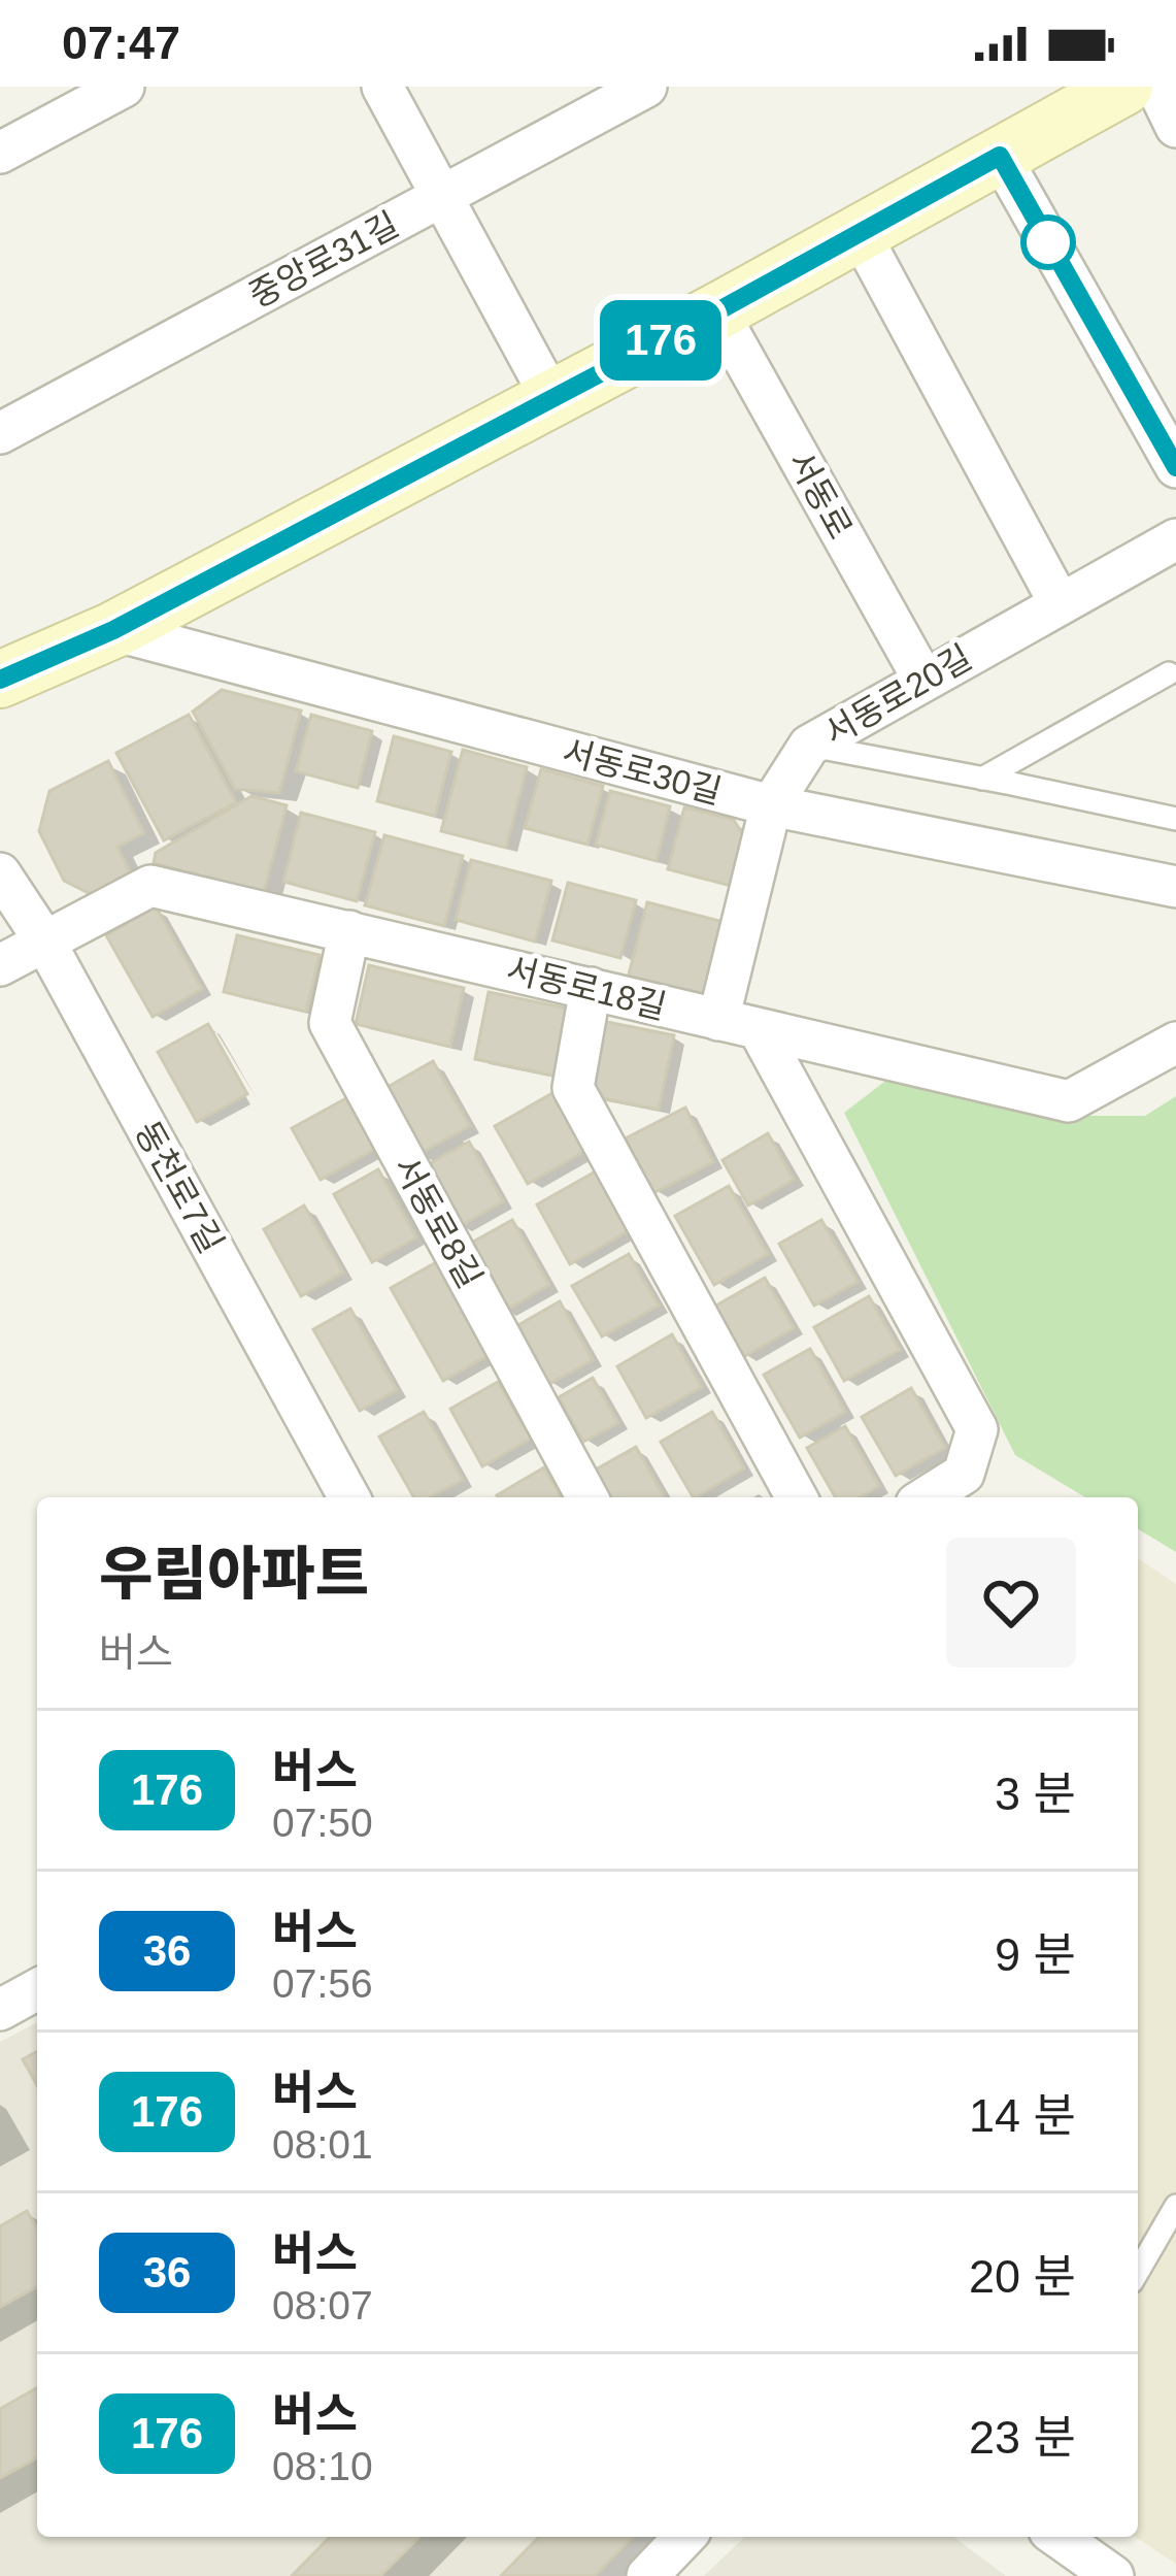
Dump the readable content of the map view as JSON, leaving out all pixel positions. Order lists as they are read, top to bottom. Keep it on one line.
{"streets":{"street":["중앙로31길","서동로","서동로20길","서동로30길","서동로18길","동천로7길","서동로8길"]},"crossings":[["서동로","서동로20길"],["서동로20길","서동로30길"],["서동로20길","서동로18길"],["서동로18길","동천로7길"],["서동로18길","서동로8길"]],"lines":["bus line 176"],"page":{"status":"07:47","on_map":"176","heading":["우림아파트","버스"],"list":[{"mark":"176","name":"버스","note":"07:50","value":"3 분"},{"mark":"36","name":"버스","note":"07:56","value":"9 분"},{"mark":"176","name":"버스","note":"08:01","value":"14 분"},{"mark":"36","name":"버스","note":"08:07","value":"20 분"},{"mark":"176","name":"버스","note":"08:10","value":"23 분"}]}}
